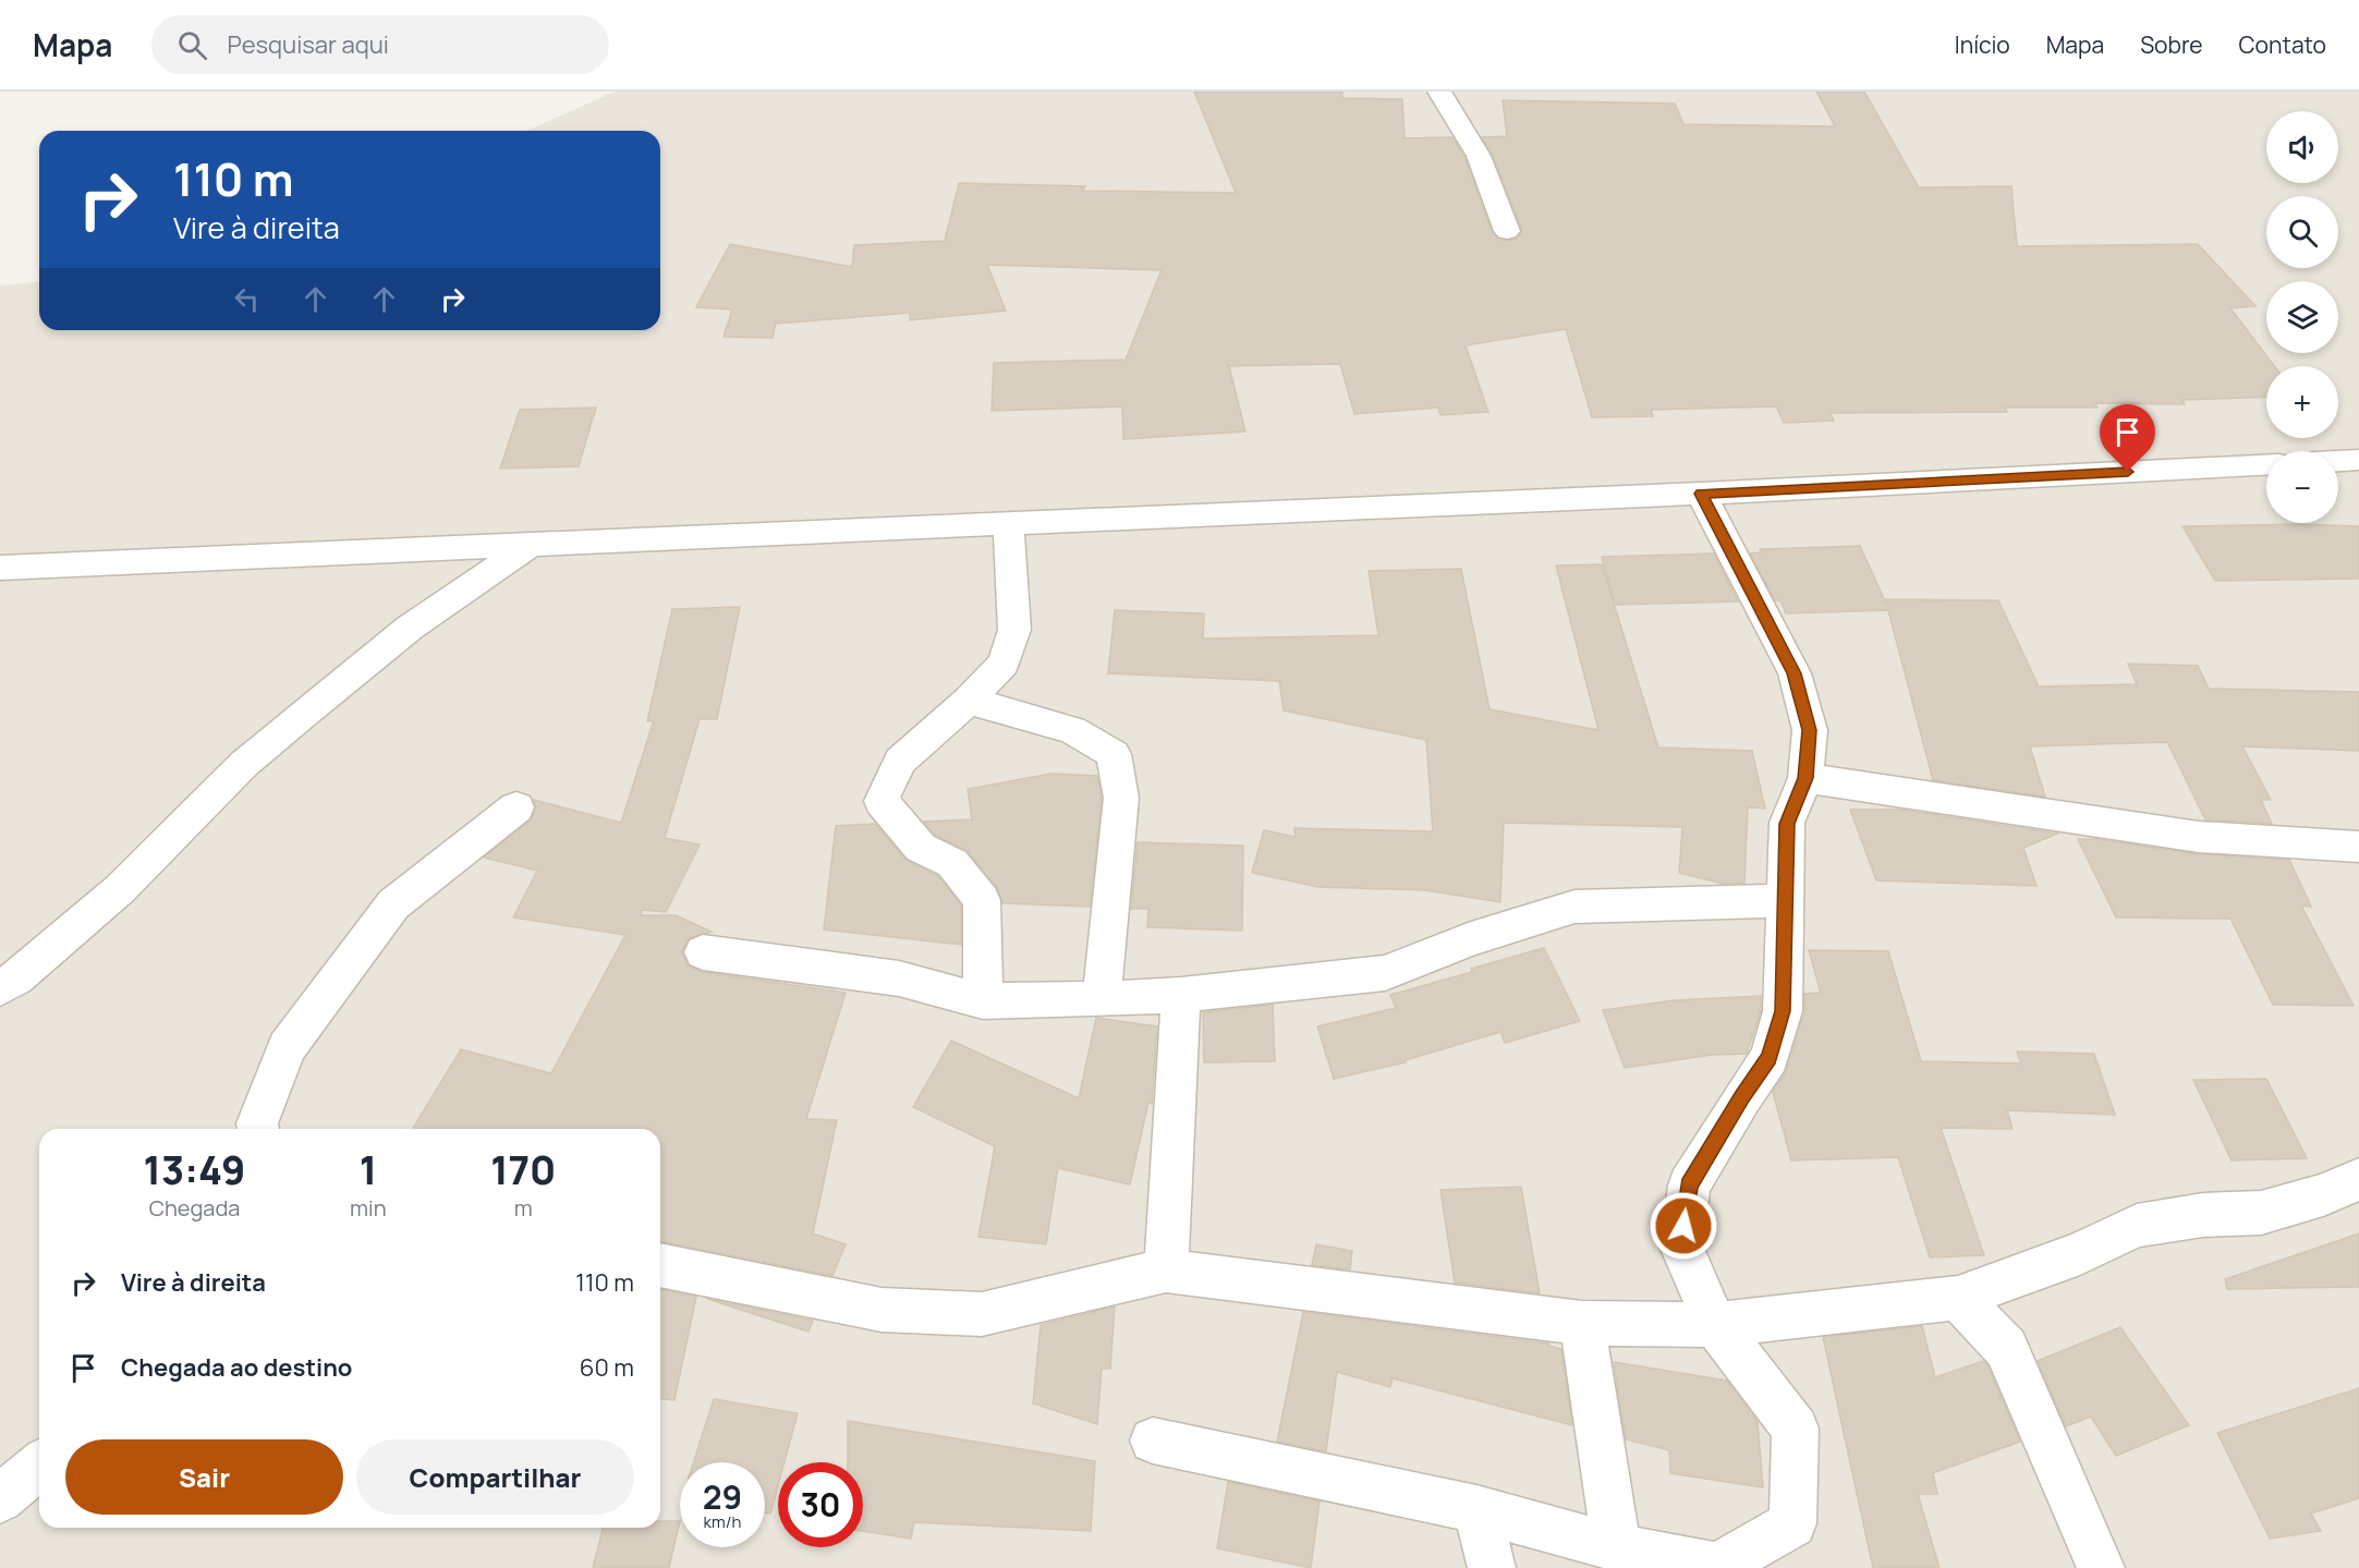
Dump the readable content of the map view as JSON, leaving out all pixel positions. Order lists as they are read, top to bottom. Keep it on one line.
{"page":{"header":"Mapa","search":"Pesquisar aqui","nav":["Início","Mapa","Sobre","Contato"],"map_buttons":["+","−"],"turn":["110 m","Vire à direita"],"eta":["13:49","Chegada","1","min","170","m"],"list":[{"name":"Vire à direita","value":"110 m"},{"name":"Chegada ao destino","value":"60 m"}],"buttons":["Sair","Compartilhar"],"speed":"29 km/h","limit":"30"}}
